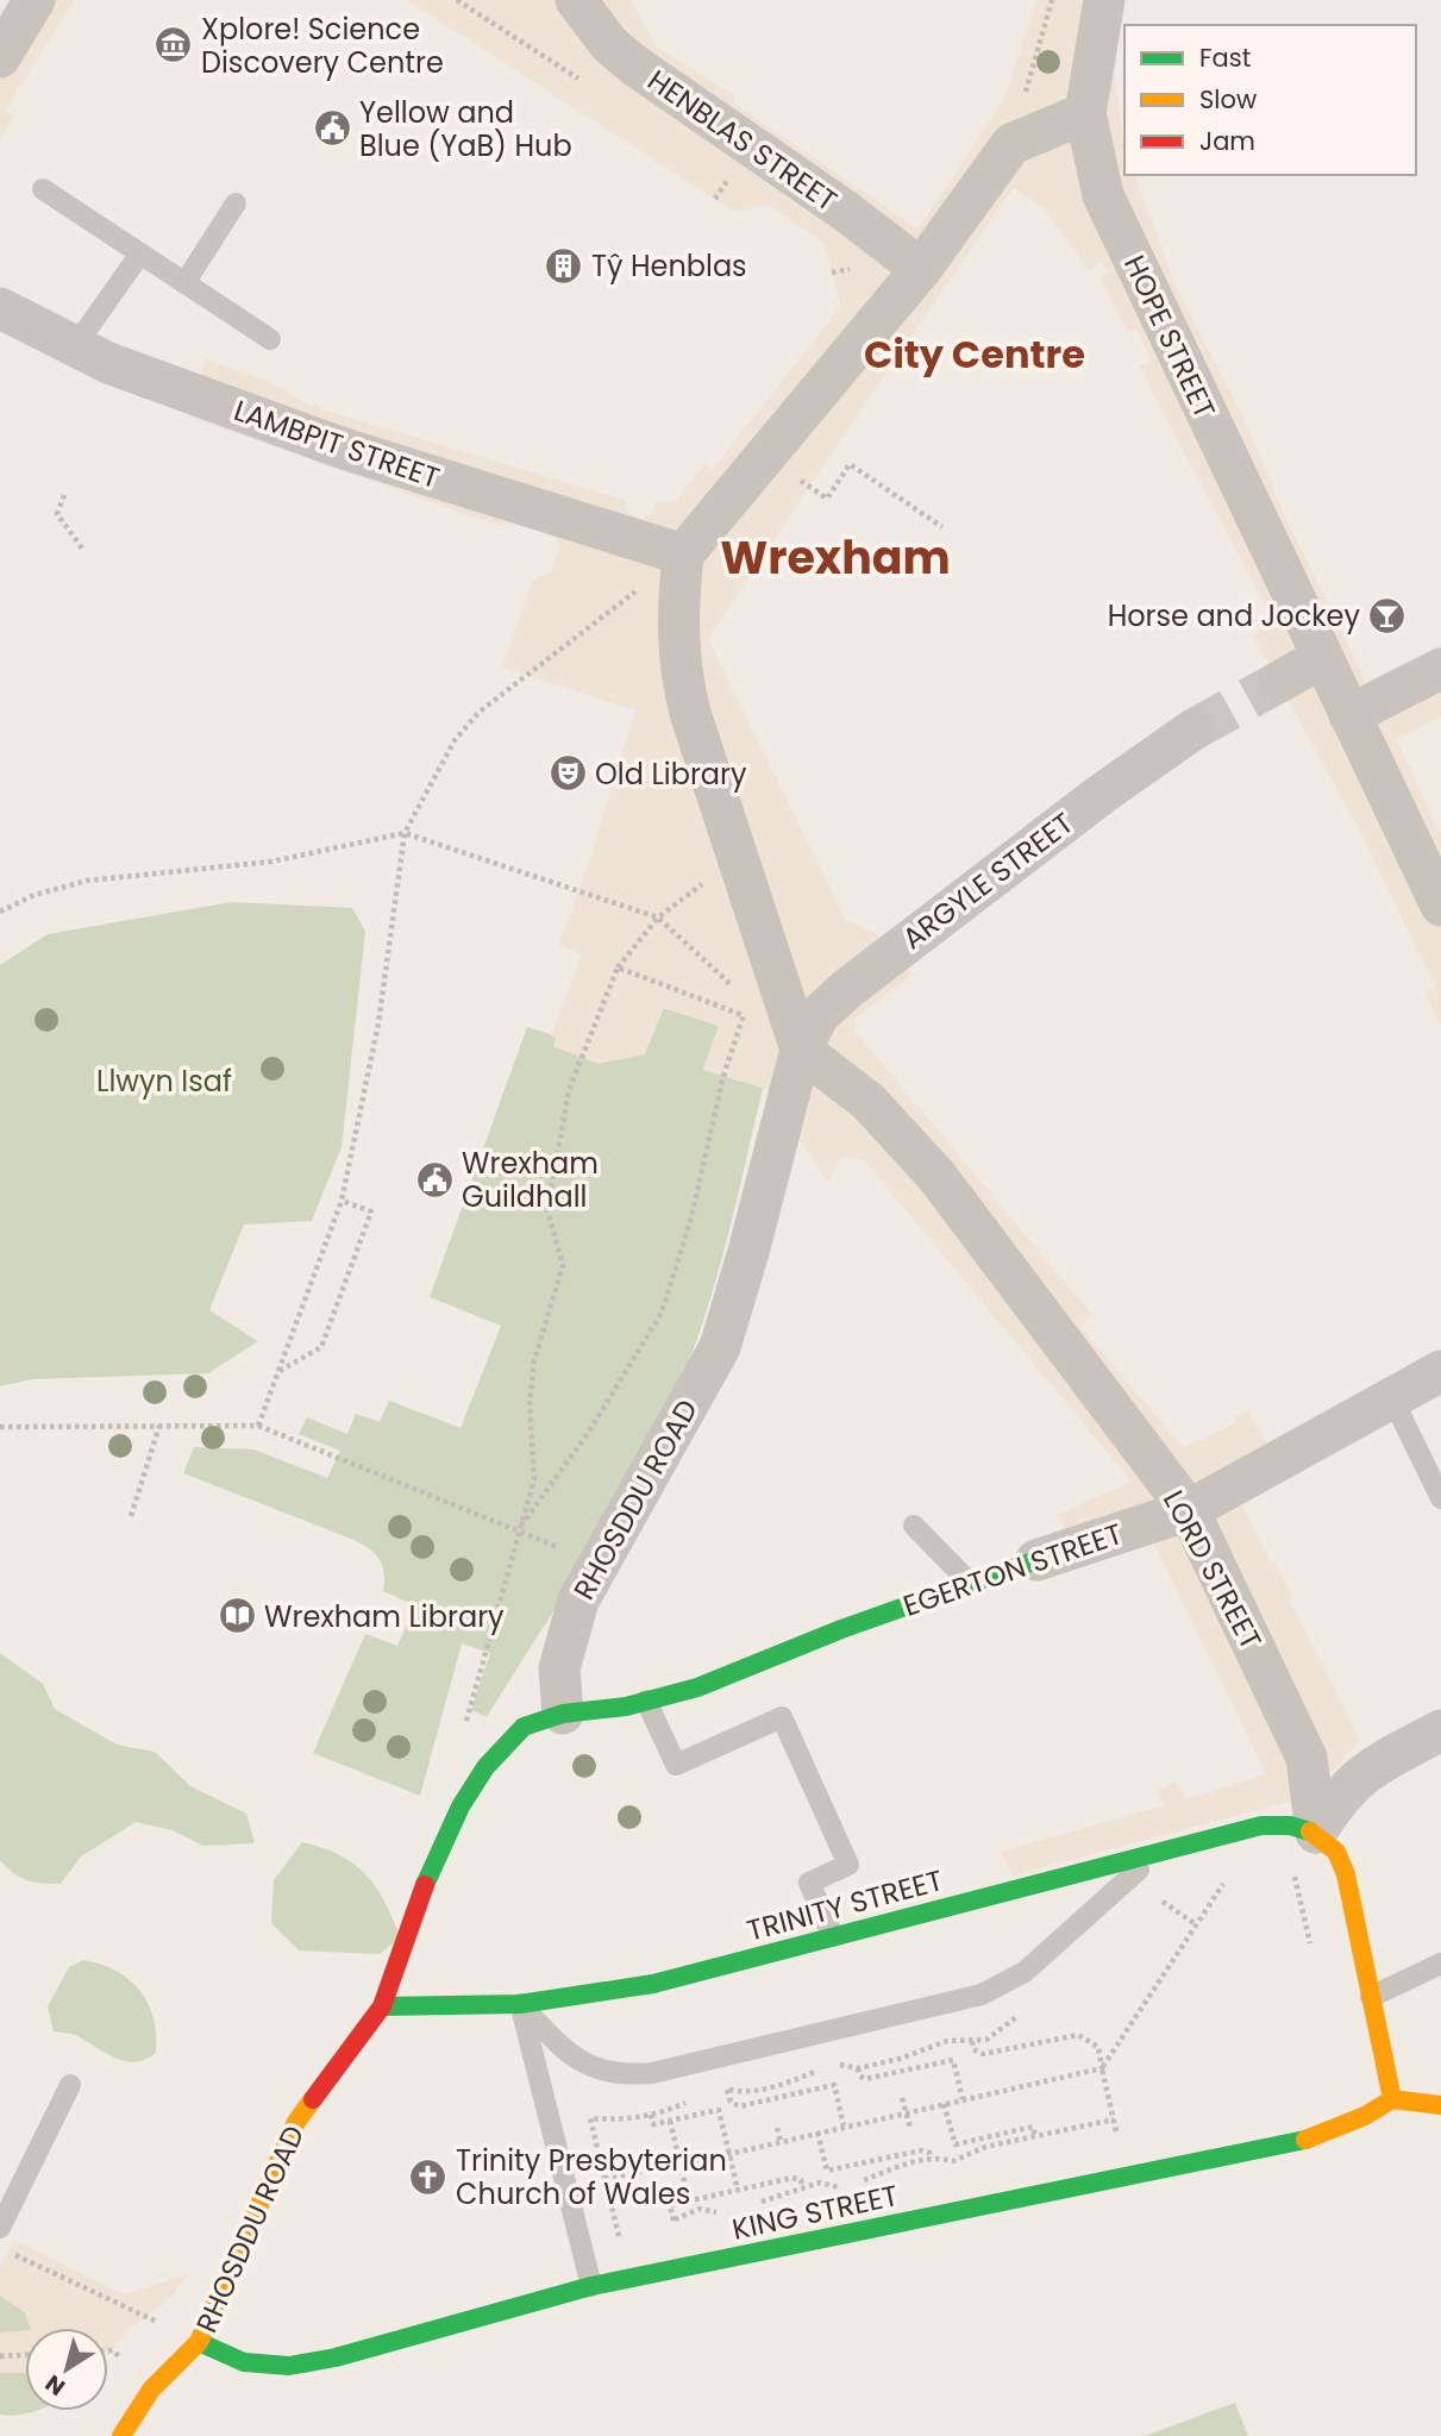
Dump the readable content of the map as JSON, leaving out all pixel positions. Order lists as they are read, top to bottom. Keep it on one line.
{"streets":{"street":["HENBLAS STREET","HOPE STREET","LAMBPIT STREET","ARGYLE STREET","RHOSDDU ROAD","EGERTON STREET","LORD STREET","TRINITY STREET","KING STREET"]},"crossings":[["ARGYLE STREET","RHOSDDU ROAD"],["ARGYLE STREET","LORD STREET"],["RHOSDDU ROAD","EGERTON STREET"],["RHOSDDU ROAD","LORD STREET"],["RHOSDDU ROAD","TRINITY STREET"],["RHOSDDU ROAD","KING STREET"],["EGERTON STREET","LORD STREET"],["LORD STREET","TRINITY STREET"]],"districts":["City Centre","Wrexham"],"parks":["Llwyn Isaf"],"places":{"museum":["Xplore! Science Discovery Centre"],"public building":["Yellow and Blue (YaB) Hub","Wrexham Guildhall"],"building":["Tŷ Henblas"],"bar":["Horse and Jockey"],"theatre":["Old Library"],"library":["Wrexham Library"],"church":["Trinity Presbyterian Church of Wales"]},"legend":["Fast","Slow","Jam"],"north":"bottom left"}
